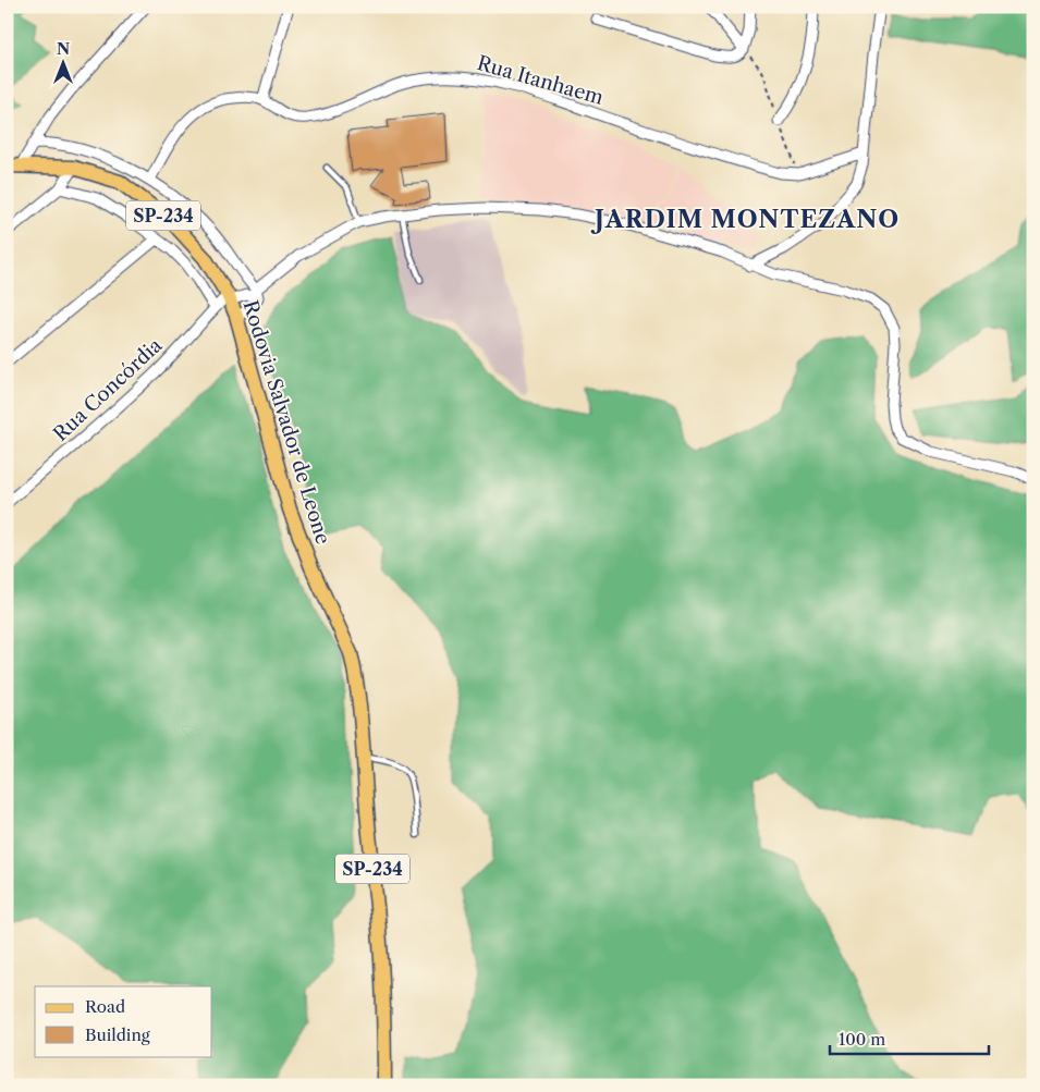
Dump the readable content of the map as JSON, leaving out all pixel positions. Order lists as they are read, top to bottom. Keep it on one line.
{"streets":{"main road":["SP-234","Rodovia Salvador de Leone"],"street":["Rua Itanhaem","Rua Concórdia"]},"crossings":[["Rua Concórdia","Rodovia Salvador de Leone"]],"districts":["JARDIM MONTEZANO"],"legend":["Road","Building"],"scale_bar":"100 m","north":"top"}
